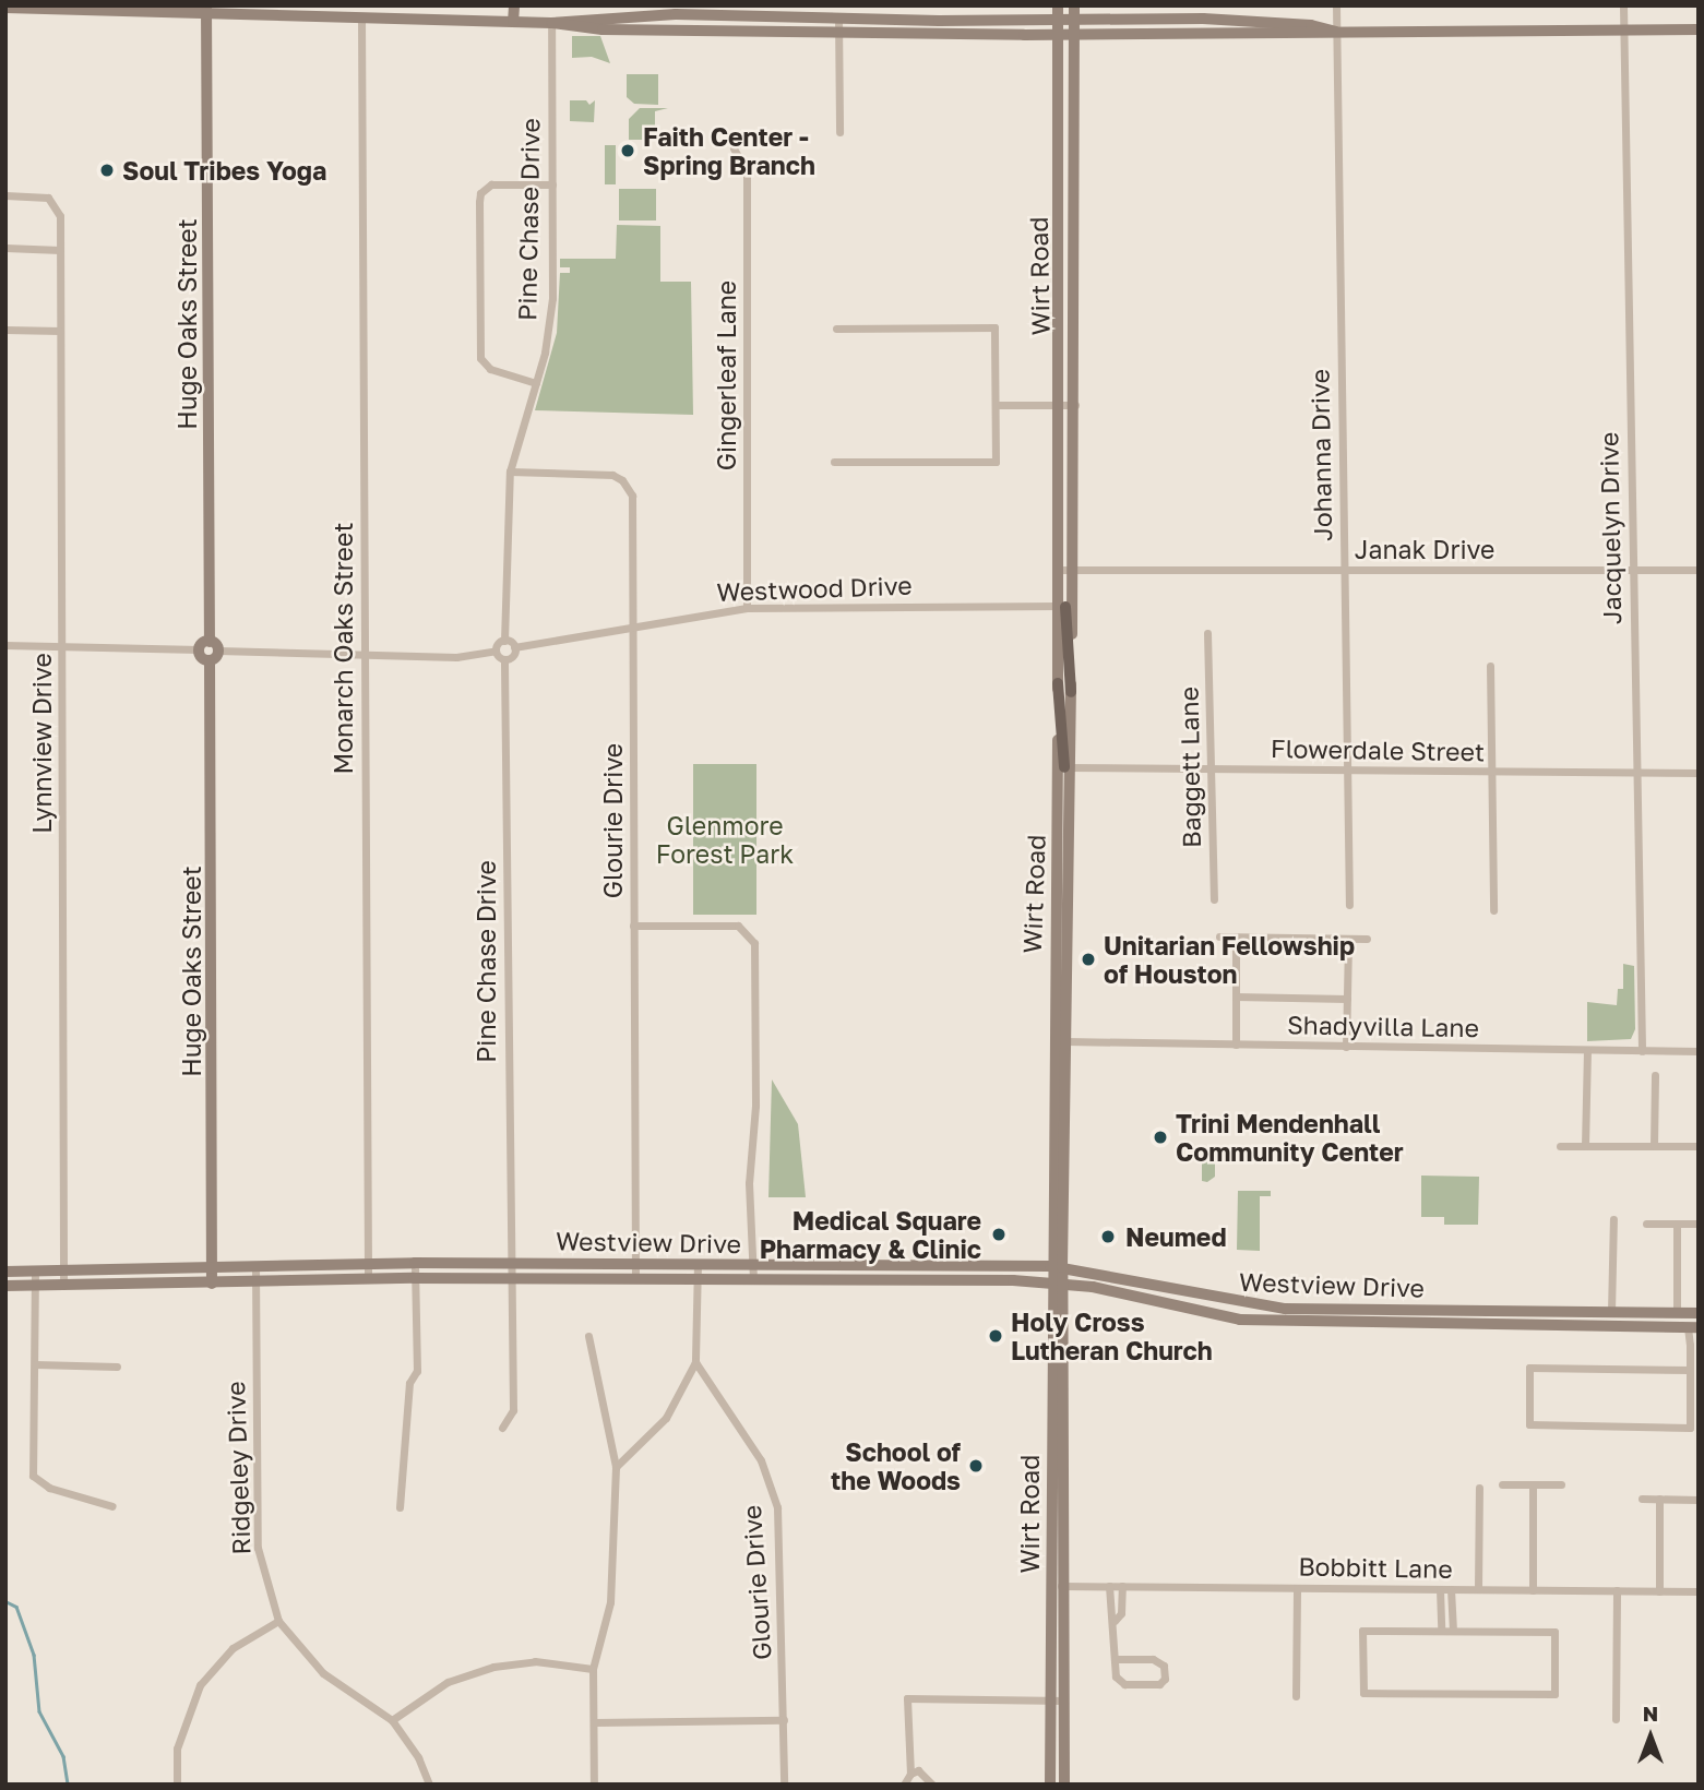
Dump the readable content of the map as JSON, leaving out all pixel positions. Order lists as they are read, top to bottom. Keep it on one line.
{"streets":{"main road":["Wirt Road","Huge Oaks Street","Westview Drive"],"street":["Pine Chase Drive","Gingerleaf Lane","Johanna Drive","Jacquelyn Drive","Janak Drive","Westwood Drive","Monarch Oaks Street","Lynnview Drive","Flowerdale Street","Baggett Lane","Glourie Drive","Shadyvilla Lane","Ridgeley Drive","Bobbitt Lane"]},"crossings":[["Pine Chase Drive","Glourie Drive"],["Pine Chase Drive","Westview Drive"],["Wirt Road","Janak Drive"],["Wirt Road","Westwood Drive"],["Wirt Road","Flowerdale Street"],["Wirt Road","Shadyvilla Lane"],["Wirt Road","Westview Drive"],["Wirt Road","Bobbitt Lane"],["Huge Oaks Street","Westview Drive"],["Gingerleaf Lane","Westwood Drive"],["Johanna Drive","Janak Drive"],["Johanna Drive","Flowerdale Street"],["Jacquelyn Drive","Janak Drive"],["Jacquelyn Drive","Flowerdale Street"],["Jacquelyn Drive","Shadyvilla Lane"],["Westwood Drive","Glourie Drive"],["Monarch Oaks Street","Westview Drive"],["Lynnview Drive","Westview Drive"],["Flowerdale Street","Baggett Lane"],["Glourie Drive","Westview Drive"],["Westview Drive","Ridgeley Drive"]],"parks":["Glenmore Forest Park"],"places":["Faith Center - Spring Branch","Soul Tribes Yoga","Unitarian Fellowship of Houston","Trini Mendenhall Community Center","Medical Square Pharmacy & Clinic","Neumed","Holy Cross Lutheran Church","School of the Woods"],"north":"top"}
